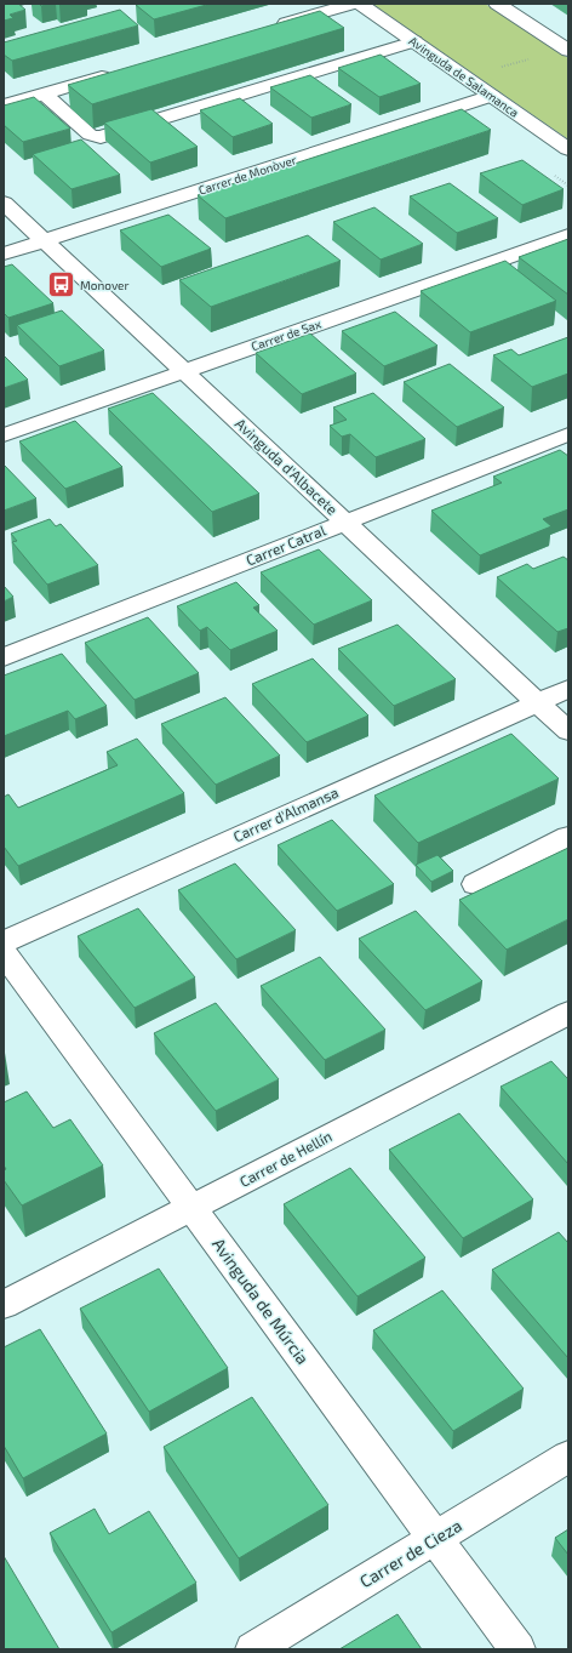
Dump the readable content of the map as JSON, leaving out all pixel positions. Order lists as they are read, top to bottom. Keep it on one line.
{"streets":{"street":["Avinguda de Salamanca","Carrer de Monòver","Carrer de Sax","Avinguda d'Albacete","Carrer Catral","Carrer d'Almansa","Carrer de Hellín","Avinguda de Múrcia","Carrer de Cieza"]},"crossings":[["Avinguda de Salamanca","Carrer de Monòver"],["Carrer de Monòver","Avinguda d'Albacete"],["Carrer de Sax","Avinguda d'Albacete"],["Avinguda d'Albacete","Carrer Catral"],["Avinguda d'Albacete","Carrer d'Almansa"],["Carrer de Hellín","Avinguda de Múrcia"],["Avinguda de Múrcia","Carrer de Cieza"]],"places":{"bus stop":["Monover"]}}
